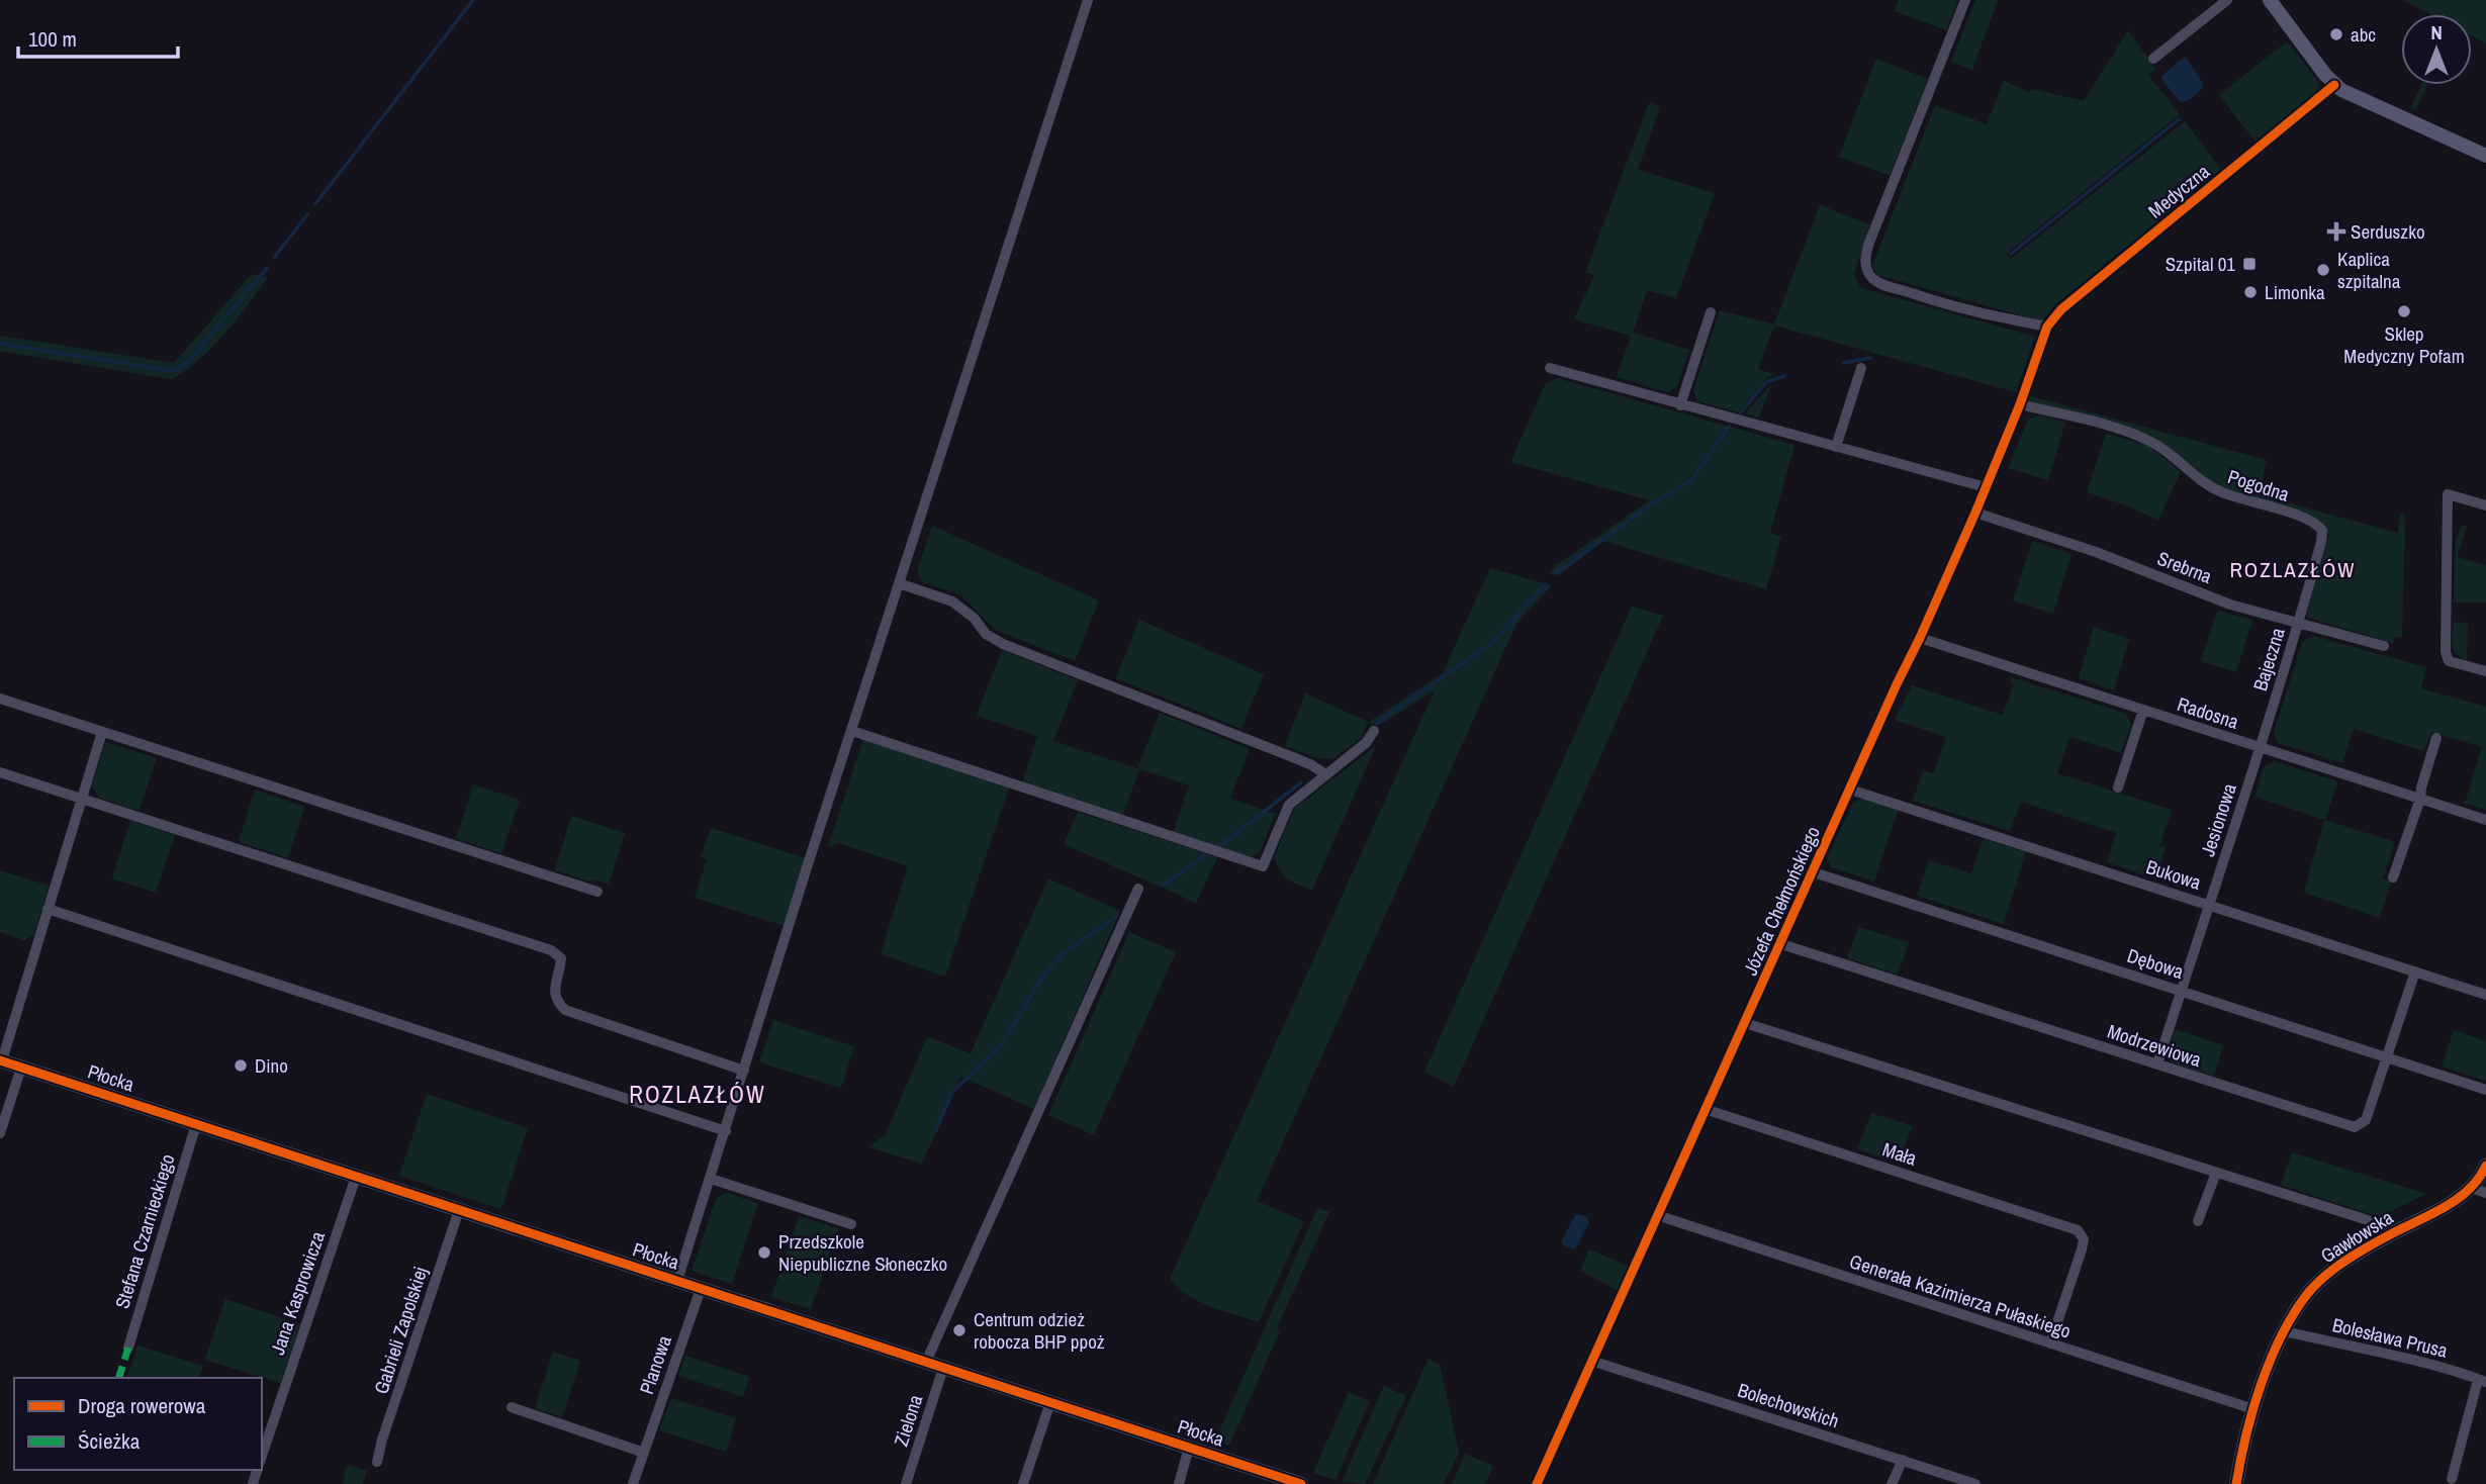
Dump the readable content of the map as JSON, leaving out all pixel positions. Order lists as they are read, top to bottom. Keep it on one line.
{"streets":{"street":["Medyczna","Pogodna","Srebrna","Bajeczna","Radosna","Jesionowa","Bukowa","Józefa Chełmońskiego","Dębowa","Modrzewiowa","Płocka","Mała","Stefana Czarnieckiego","Gawłowska","Jana Kasprowicza","Generała Kazimierza Pułaskiego","Gabrieli Zapolskiej","Bolesława Prusa","Planowa","Bolechowskich","Zielona"]},"crossings":[["Medyczna","Józefa Chełmońskiego"],["Pogodna","Srebrna"],["Pogodna","Bajeczna"],["Pogodna","Józefa Chełmońskiego"],["Srebrna","Bajeczna"],["Srebrna","Józefa Chełmońskiego"],["Bajeczna","Radosna"],["Bajeczna","Jesionowa"],["Radosna","Jesionowa"],["Radosna","Józefa Chełmońskiego"],["Jesionowa","Bukowa"],["Jesionowa","Dębowa"],["Jesionowa","Modrzewiowa"],["Bukowa","Józefa Chełmońskiego"],["Bukowa","Modrzewiowa"],["Józefa Chełmońskiego","Dębowa"],["Józefa Chełmońskiego","Modrzewiowa"],["Józefa Chełmońskiego","Mała"],["Józefa Chełmońskiego","Generała Kazimierza Pułaskiego"],["Józefa Chełmońskiego","Bolechowskich"],["Dębowa","Modrzewiowa"],["Płocka","Stefana Czarnieckiego"],["Płocka","Jana Kasprowicza"],["Płocka","Gabrieli Zapolskiej"],["Płocka","Planowa"],["Płocka","Zielona"],["Mała","Generała Kazimierza Pułaskiego"],["Gawłowska","Generała Kazimierza Pułaskiego"],["Gawłowska","Bolesława Prusa"]],"districts":["ROZLAZŁÓW","ROZLAZŁÓW"],"places":{"other":["abc","Kaplica szpitalna","Limonka","Sklep Medyczny Pofam","Dino","Przedszkole Niepubliczne Słoneczko","Centrum odzież robocza BHP ppoż"],"health":["Serduszko"],"transit":["Szpital 01"]},"legend":["Droga rowerowa","Ścieżka"],"scale_bar":"100 m","north":"top"}
